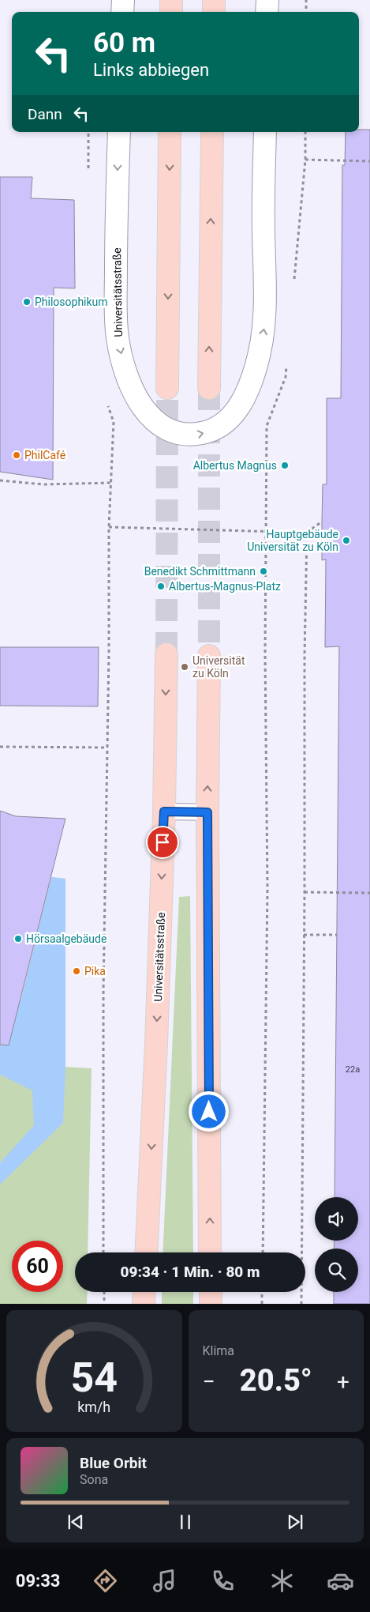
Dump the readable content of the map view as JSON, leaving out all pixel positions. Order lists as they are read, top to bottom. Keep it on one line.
{"streets":{"main road":["Universitätsstraße"]},"places":["Philosophikum","PhilCafé","Albertus Magnus","Hauptgebäude Universität zu Köln","Benedikt Schmittmann","Albertus-Magnus-Platz","Universität zu Köln","Hörsaalgebäude","Pika"],"house_numbers":["22a"],"page":{"turn":["60 m","Links abbiegen"],"then":"Dann","limit":"60","trip":"09:34 · 1 Min. · 80 m","tile":"Klima","heat":["−","20.5°","+"],"song":["Blue Orbit","Sona"],"tabs":"09:33","gauge":["54","km/h"]}}
